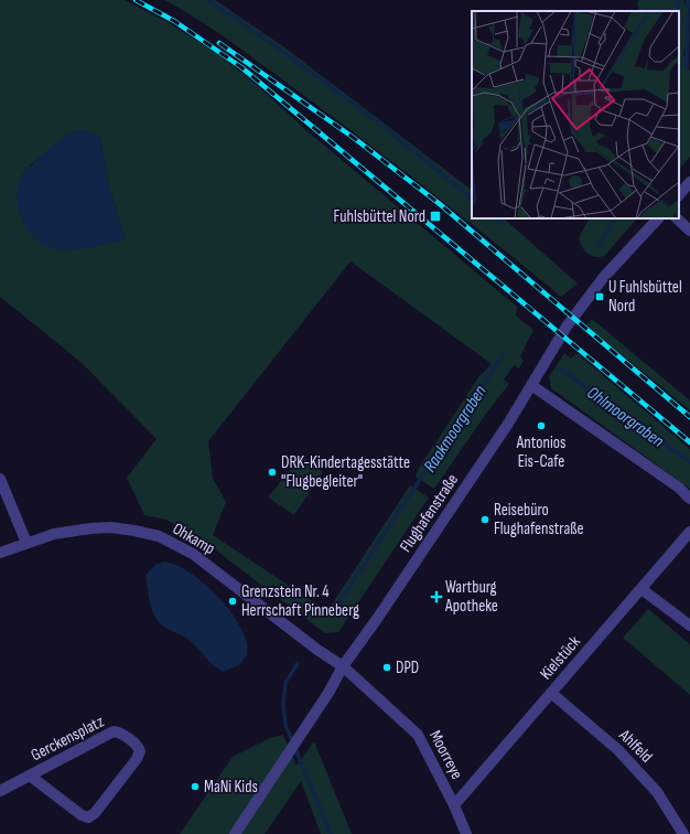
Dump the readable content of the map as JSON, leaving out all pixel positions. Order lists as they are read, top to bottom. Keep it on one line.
{"streets":{"street":["Flughafenstraße","Ohkamp","Kielstück","Gerckensplatz","Ahlfeld","Moorreye"]},"crossings":[["Flughafenstraße","Ohkamp"],["Flughafenstraße","Moorreye"],["Ohkamp","Moorreye"],["Kielstück","Ahlfeld"],["Kielstück","Moorreye"]],"water":["Ohlmoorgraben","Raakmoorgraben"],"places":{"transit":["Fuhlsbüttel Nord","U Fuhlsbüttel Nord"],"other":["Antonios Eis-Cafe","DRK-Kindertagesstätte \"Flugbegleiter\"","Reisebüro Flughafenstraße","Grenzstein Nr. 4 Herrschaft Pinneberg","DPD","MaNi Kids"],"health":["Wartburg Apotheke"]}}
